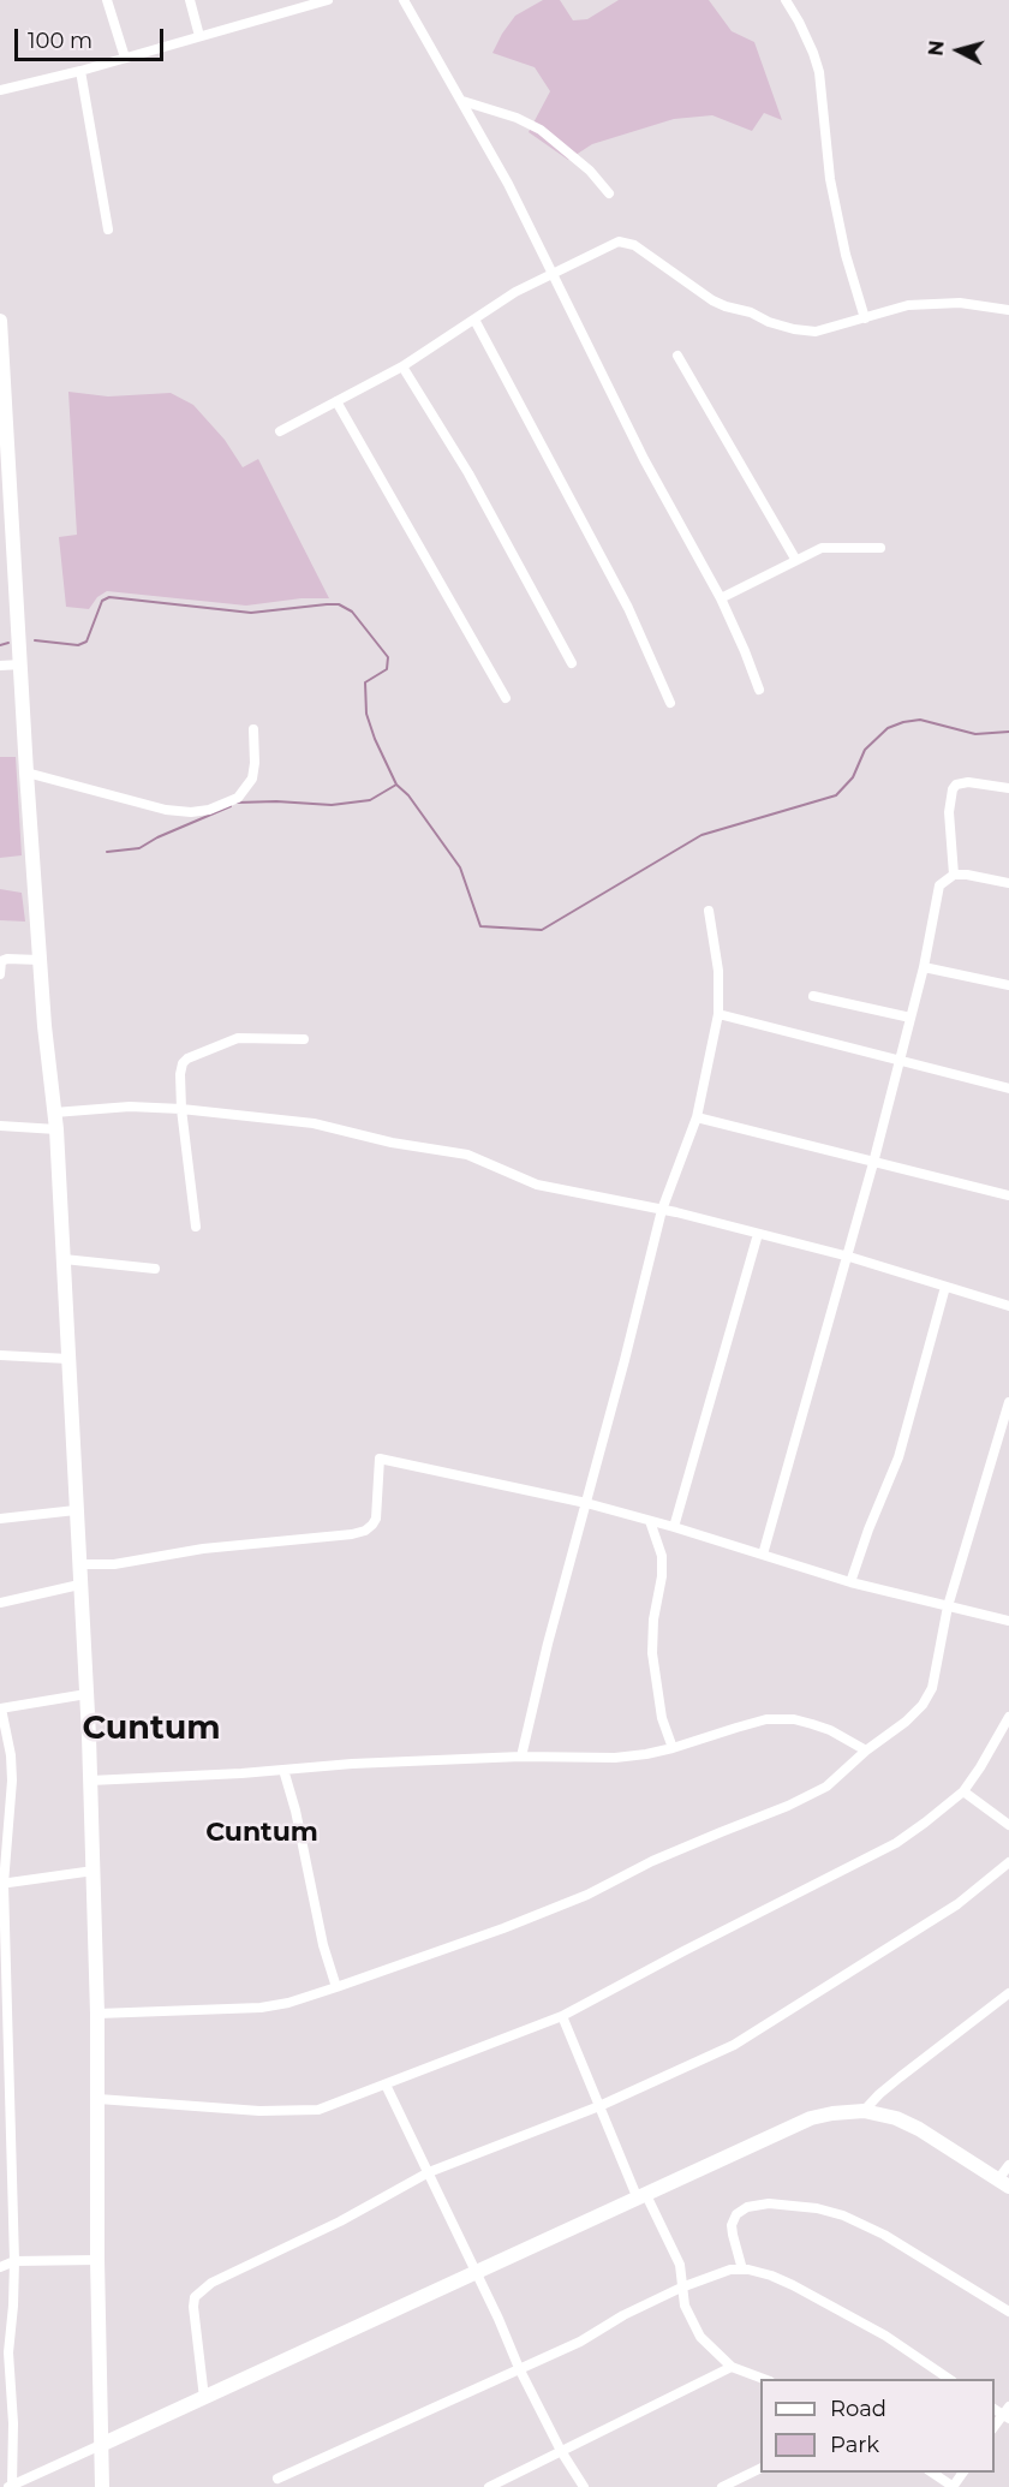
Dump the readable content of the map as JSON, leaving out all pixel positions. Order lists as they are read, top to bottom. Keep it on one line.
{"districts":["Cuntum","Cuntum"],"legend":["Road","Park"],"scale_bar":"100 m","north":"left"}
